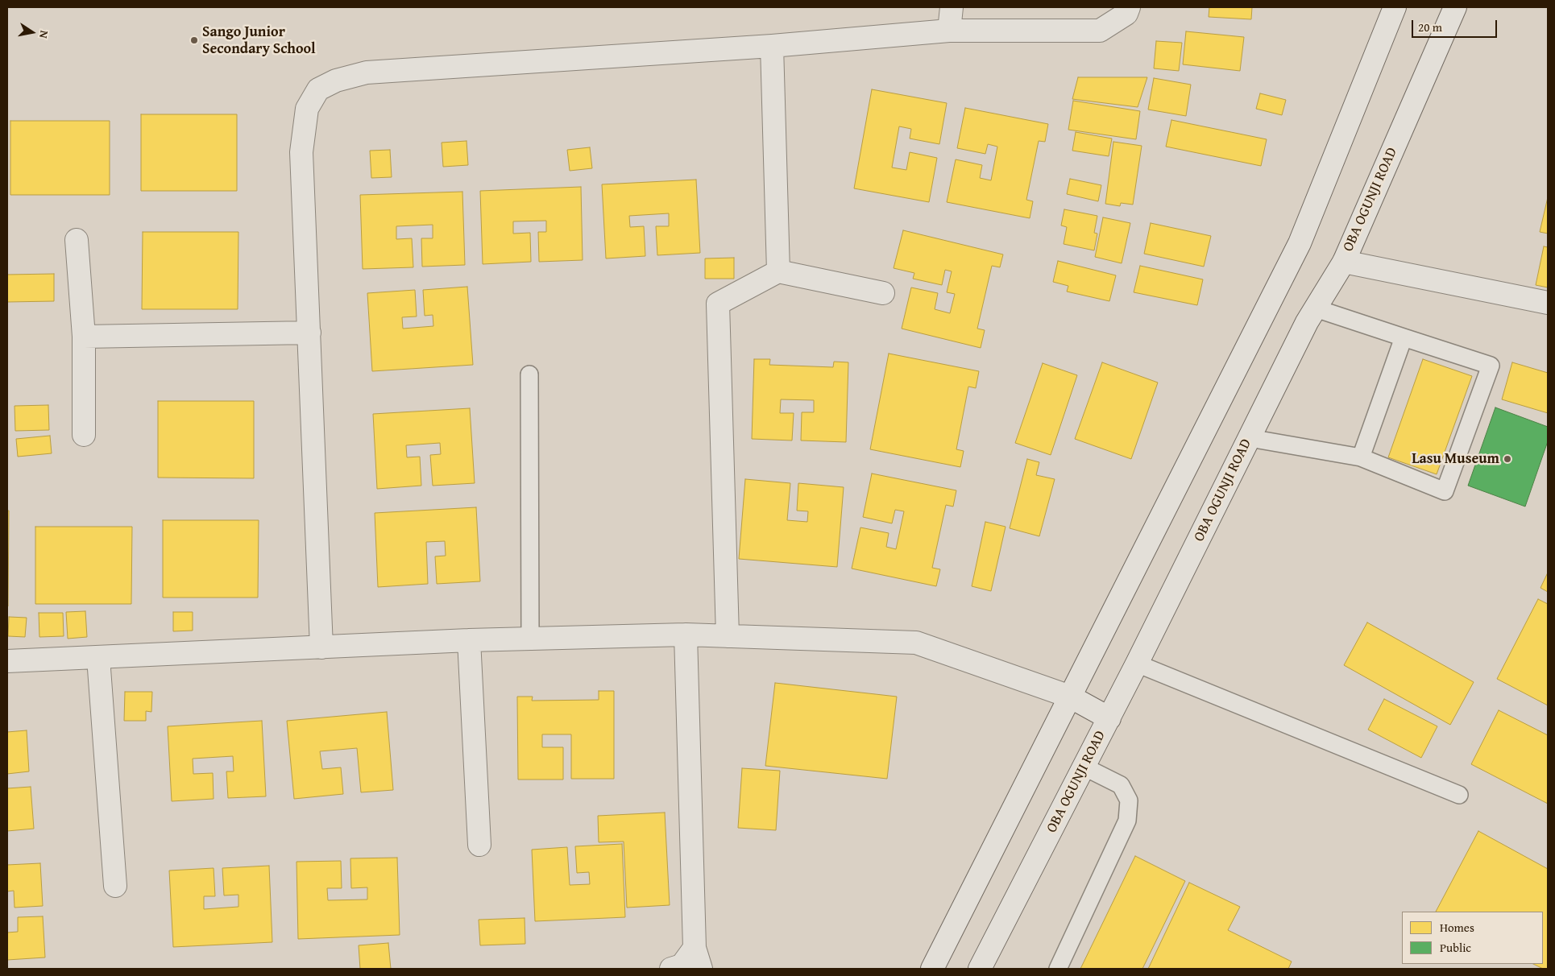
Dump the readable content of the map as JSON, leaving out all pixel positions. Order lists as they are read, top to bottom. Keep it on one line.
{"streets":{"street":["OBA OGUNJI ROAD"]},"places":["Sango Junior Secondary School","Lasu Museum"],"legend":["Homes","Public"],"scale_bar":"20 m","north":"right"}
